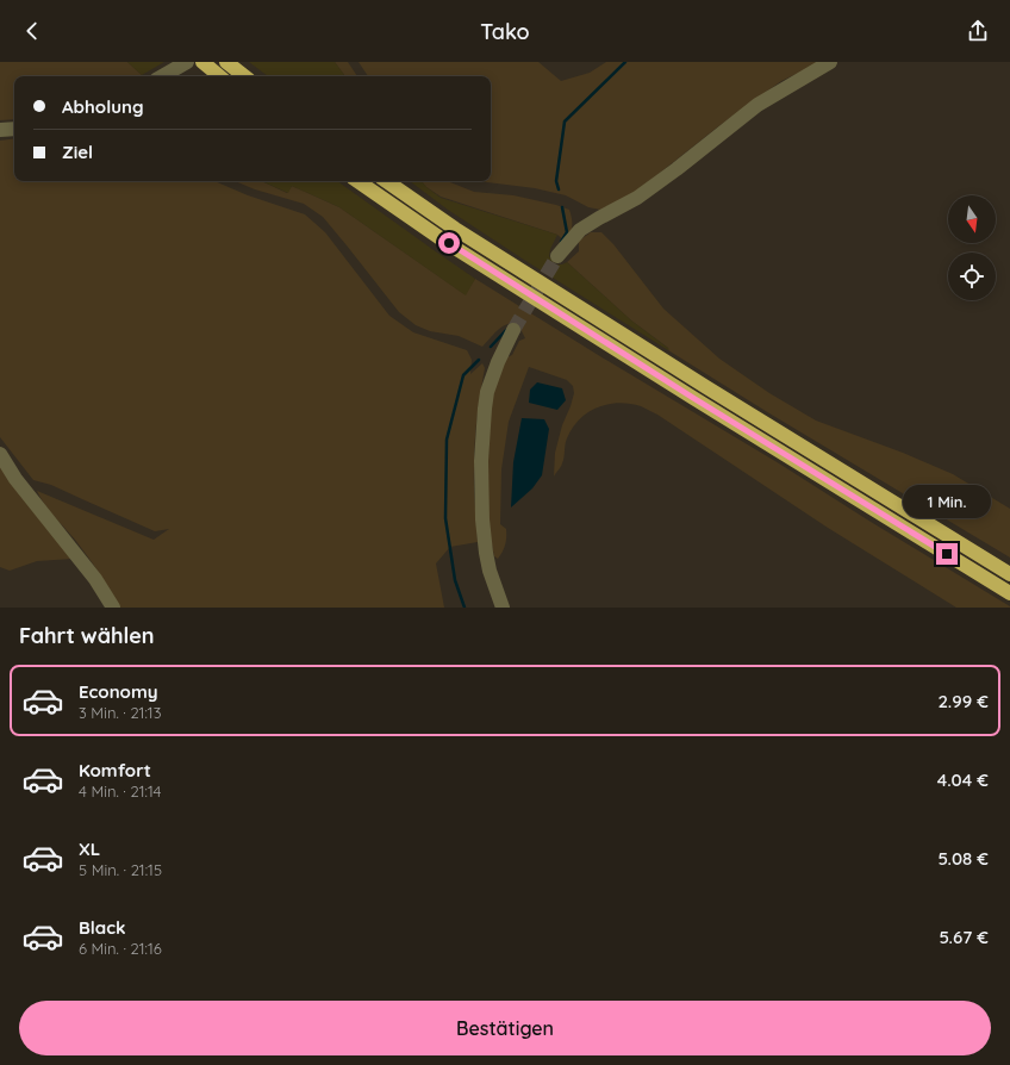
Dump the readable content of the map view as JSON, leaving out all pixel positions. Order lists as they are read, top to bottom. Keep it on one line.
{"north":"bottom","page":{"header":"Tako","banner":["Abholung","Ziel"],"bubble":"1 Min.","heading":"Fahrt wählen","list":[{"name":"Economy","note":"3 Min. · 21:13","value":"2.99 €"},{"name":"Komfort","note":"4 Min. · 21:14","value":"4.04 €"},{"name":"XL","note":"5 Min. · 21:15","value":"5.08 €"},{"name":"Black","note":"6 Min. · 21:16","value":"5.67 €"}],"buttons":"Bestätigen"}}
